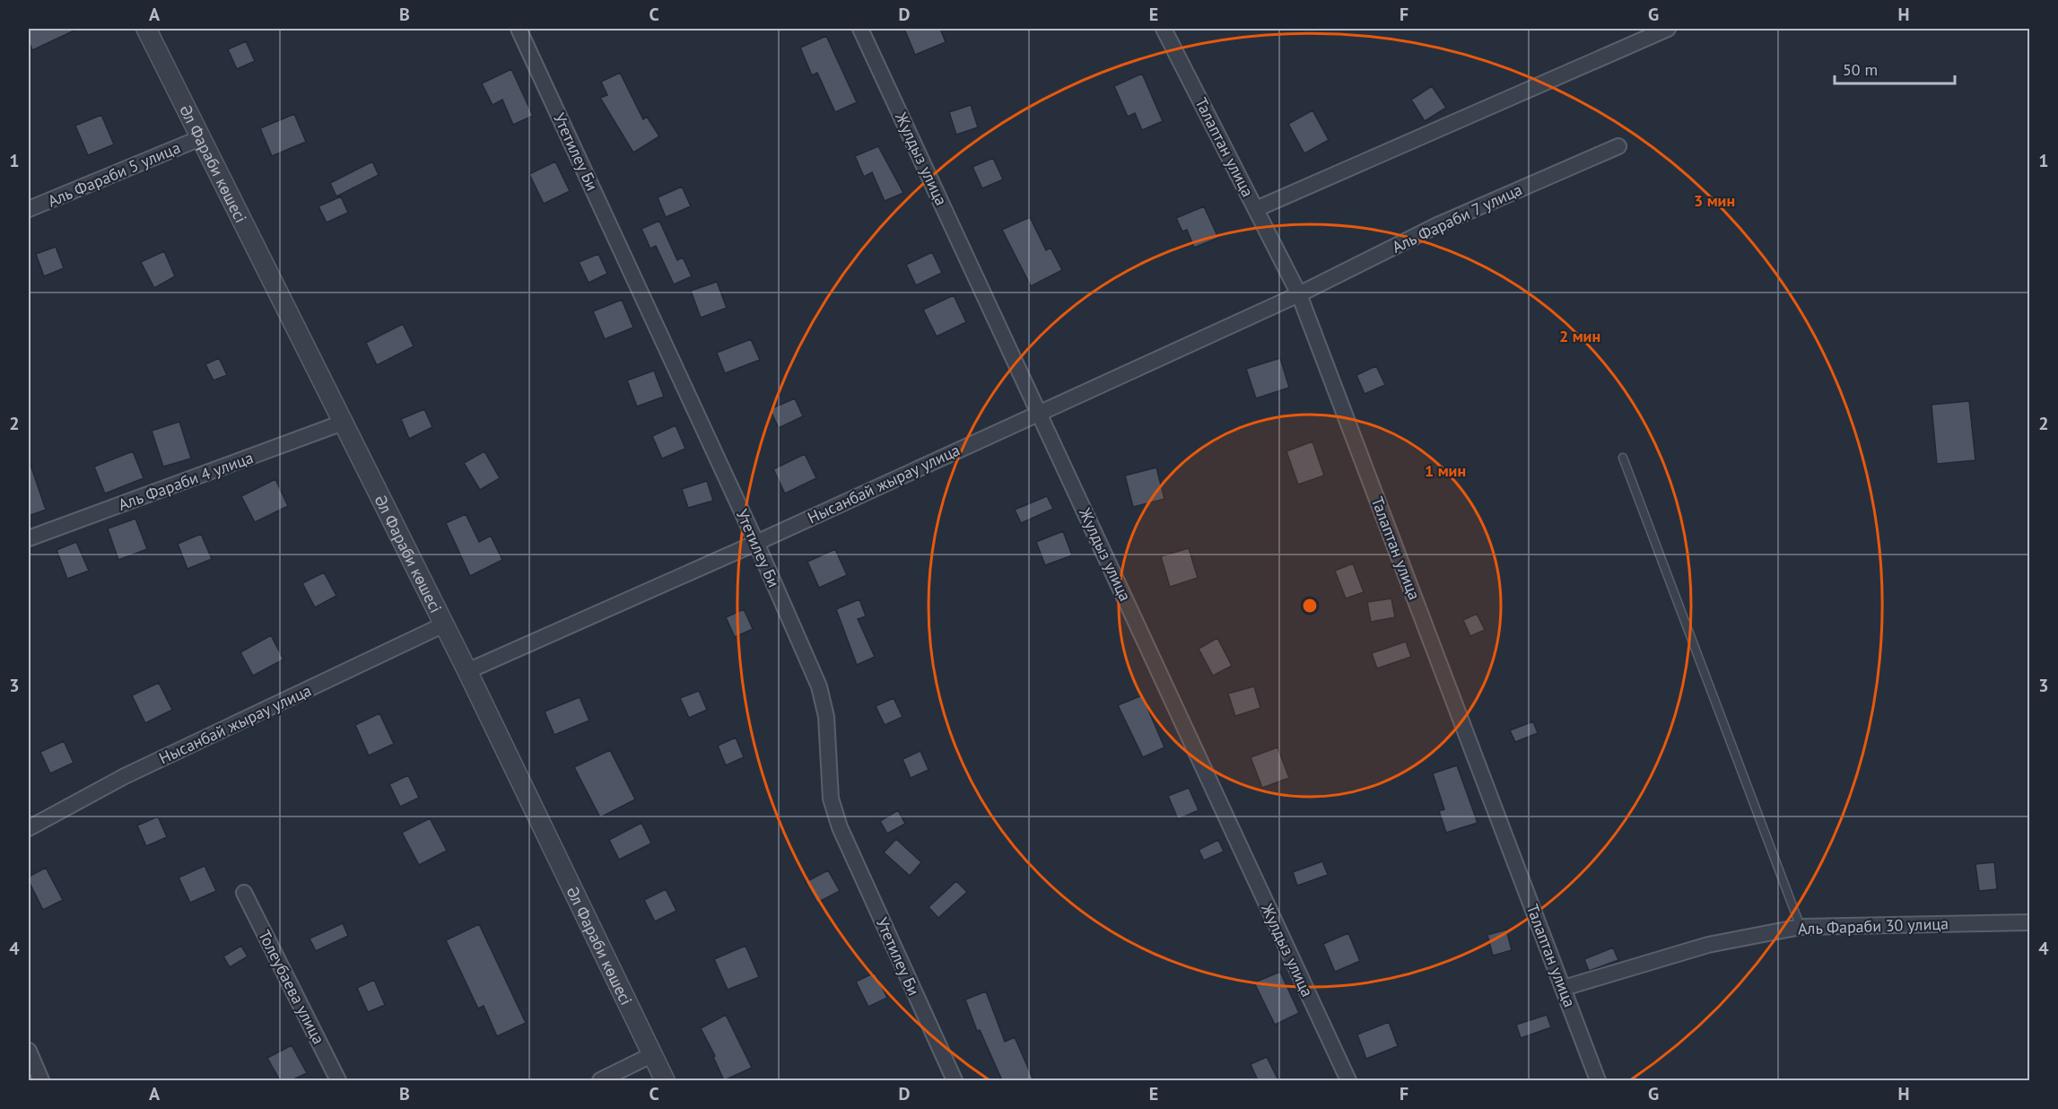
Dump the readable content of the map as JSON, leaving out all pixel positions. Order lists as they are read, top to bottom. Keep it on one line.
{"streets":{"street":["Талаптан улица","Утетилеу Би","Жулдыз улица","Әл Фараби көшесі","Аль Фараби 5 улица","Аль Фараби 7 улица","Аль Фараби 4 улица","Нысанбай жырау улица","Аль Фараби 30 улица","Толеубаева улица"]},"crossings":[["Талаптан улица","Аль Фараби 7 улица"],["Талаптан улица","Нысанбай жырау улица"],["Талаптан улица","Аль Фараби 30 улица"],["Утетилеу Би","Нысанбай жырау улица"],["Жулдыз улица","Нысанбай жырау улица"],["Әл Фараби көшесі","Аль Фараби 5 улица"],["Әл Фараби көшесі","Аль Фараби 4 улица"],["Әл Фараби көшесі","Нысанбай жырау улица"],["Аль Фараби 7 улица","Нысанбай жырау улица"]],"scale_bar":"50 m","grid":{"columns":["A","B","C","D","E","F","G","H"],"rows":["1","2","3","4"]},"rings":["3 мин","2 мин","1 мин"]}
